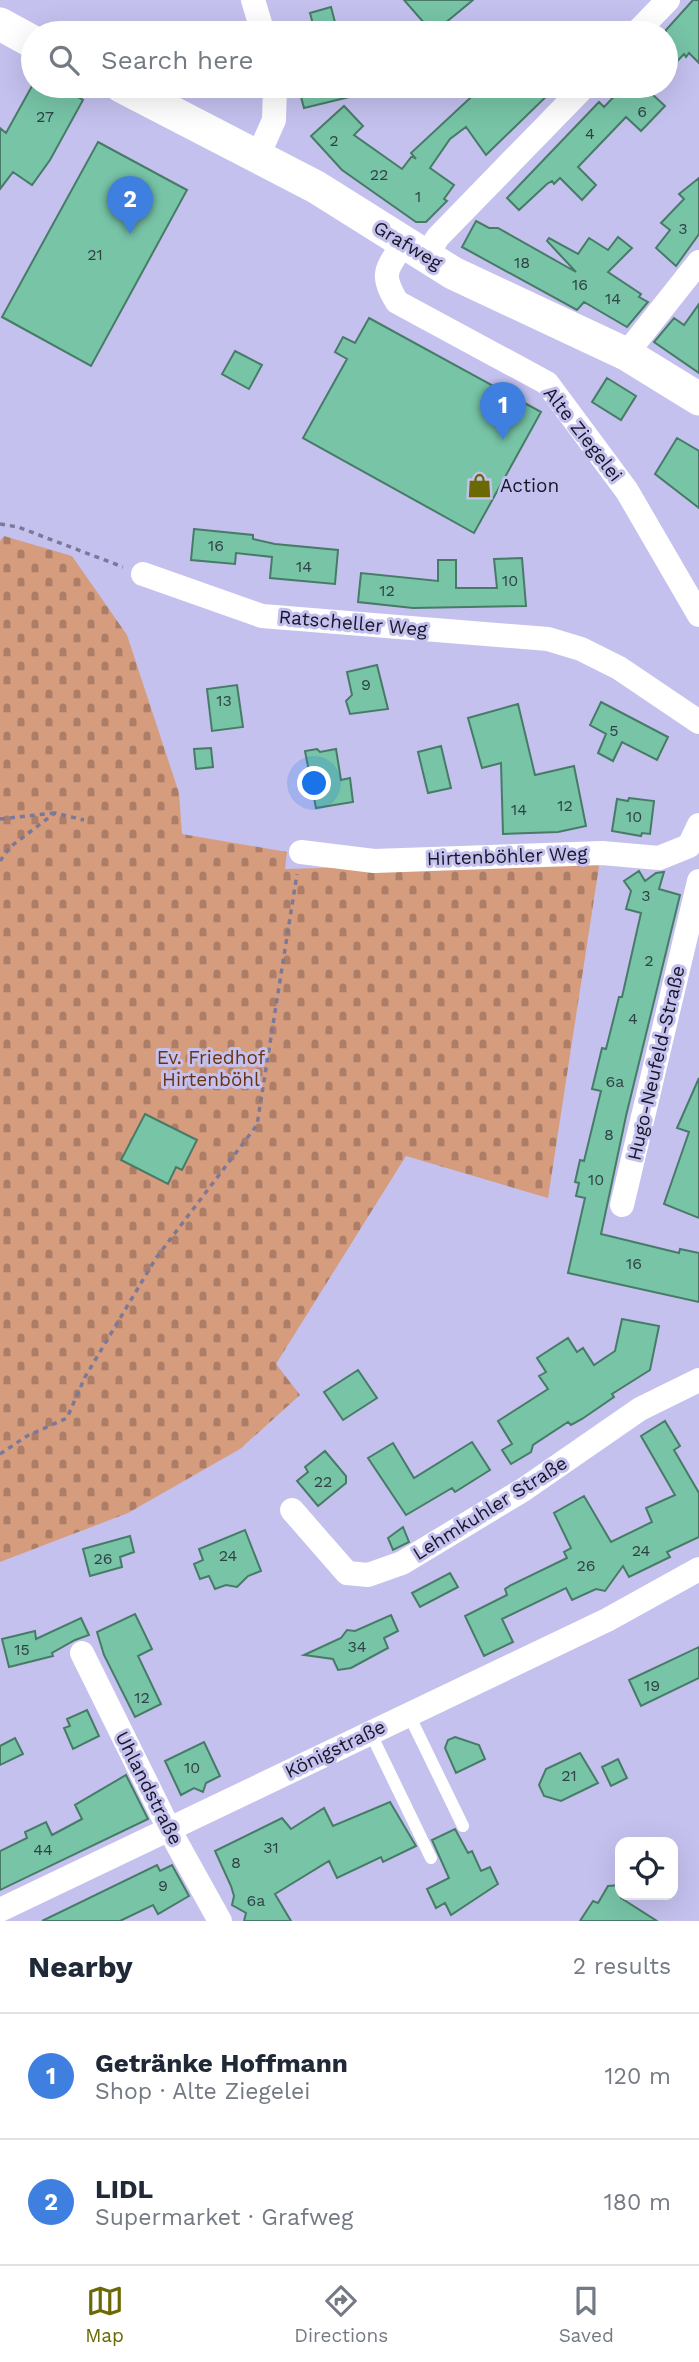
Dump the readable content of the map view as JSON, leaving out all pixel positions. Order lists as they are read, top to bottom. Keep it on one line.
{"streets":{"main road":["Grafweg"],"street":["Alte Ziegelei","Ratscheller Weg","Hirtenböhler Weg","Hugo-Neufeld-Straße","Lehmkuhler Straße","Königstraße","Uhlandstraße"]},"crossings":[["Grafweg","Alte Ziegelei"],["Königstraße","Uhlandstraße"]],"parks":["Ev. Friedhof Hirtenböhl"],"places":{"shop":["Action"]},"house_numbers":["6","27","4","2","22","1","3","21","18","16","14","16","14","10","12","9","13","5","12","14","10","3","2","4","6a","8","10","16","22","24","24","26","26","34","15","19","12","10","21","31","44","8","9","6a"],"page":{"search":"Search here","pins":["2","1"],"heading":["Nearby","2 results"],"list":[{"mark":"1","name":"Getränke Hoffmann","note":"Shop · Alte Ziegelei","value":"120 m"},{"mark":"2","name":"LIDL","note":"Supermarket · Grafweg","value":"180 m"}],"nav":["Map","Directions","Saved"]}}
